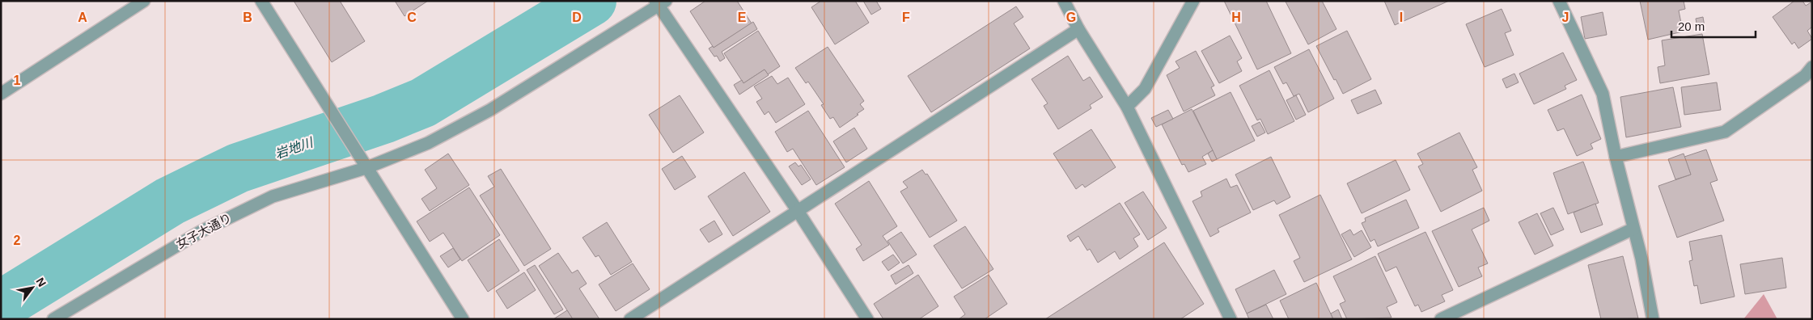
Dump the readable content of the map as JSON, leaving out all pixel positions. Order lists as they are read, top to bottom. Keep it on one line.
{"streets":{"street":["女子大通り"]},"water":["岩地川"],"scale_bar":"20 m","north":"top right","grid":{"columns":["A","B","C","D","E","F","G","H","I","J"],"rows":["1","2"]}}
